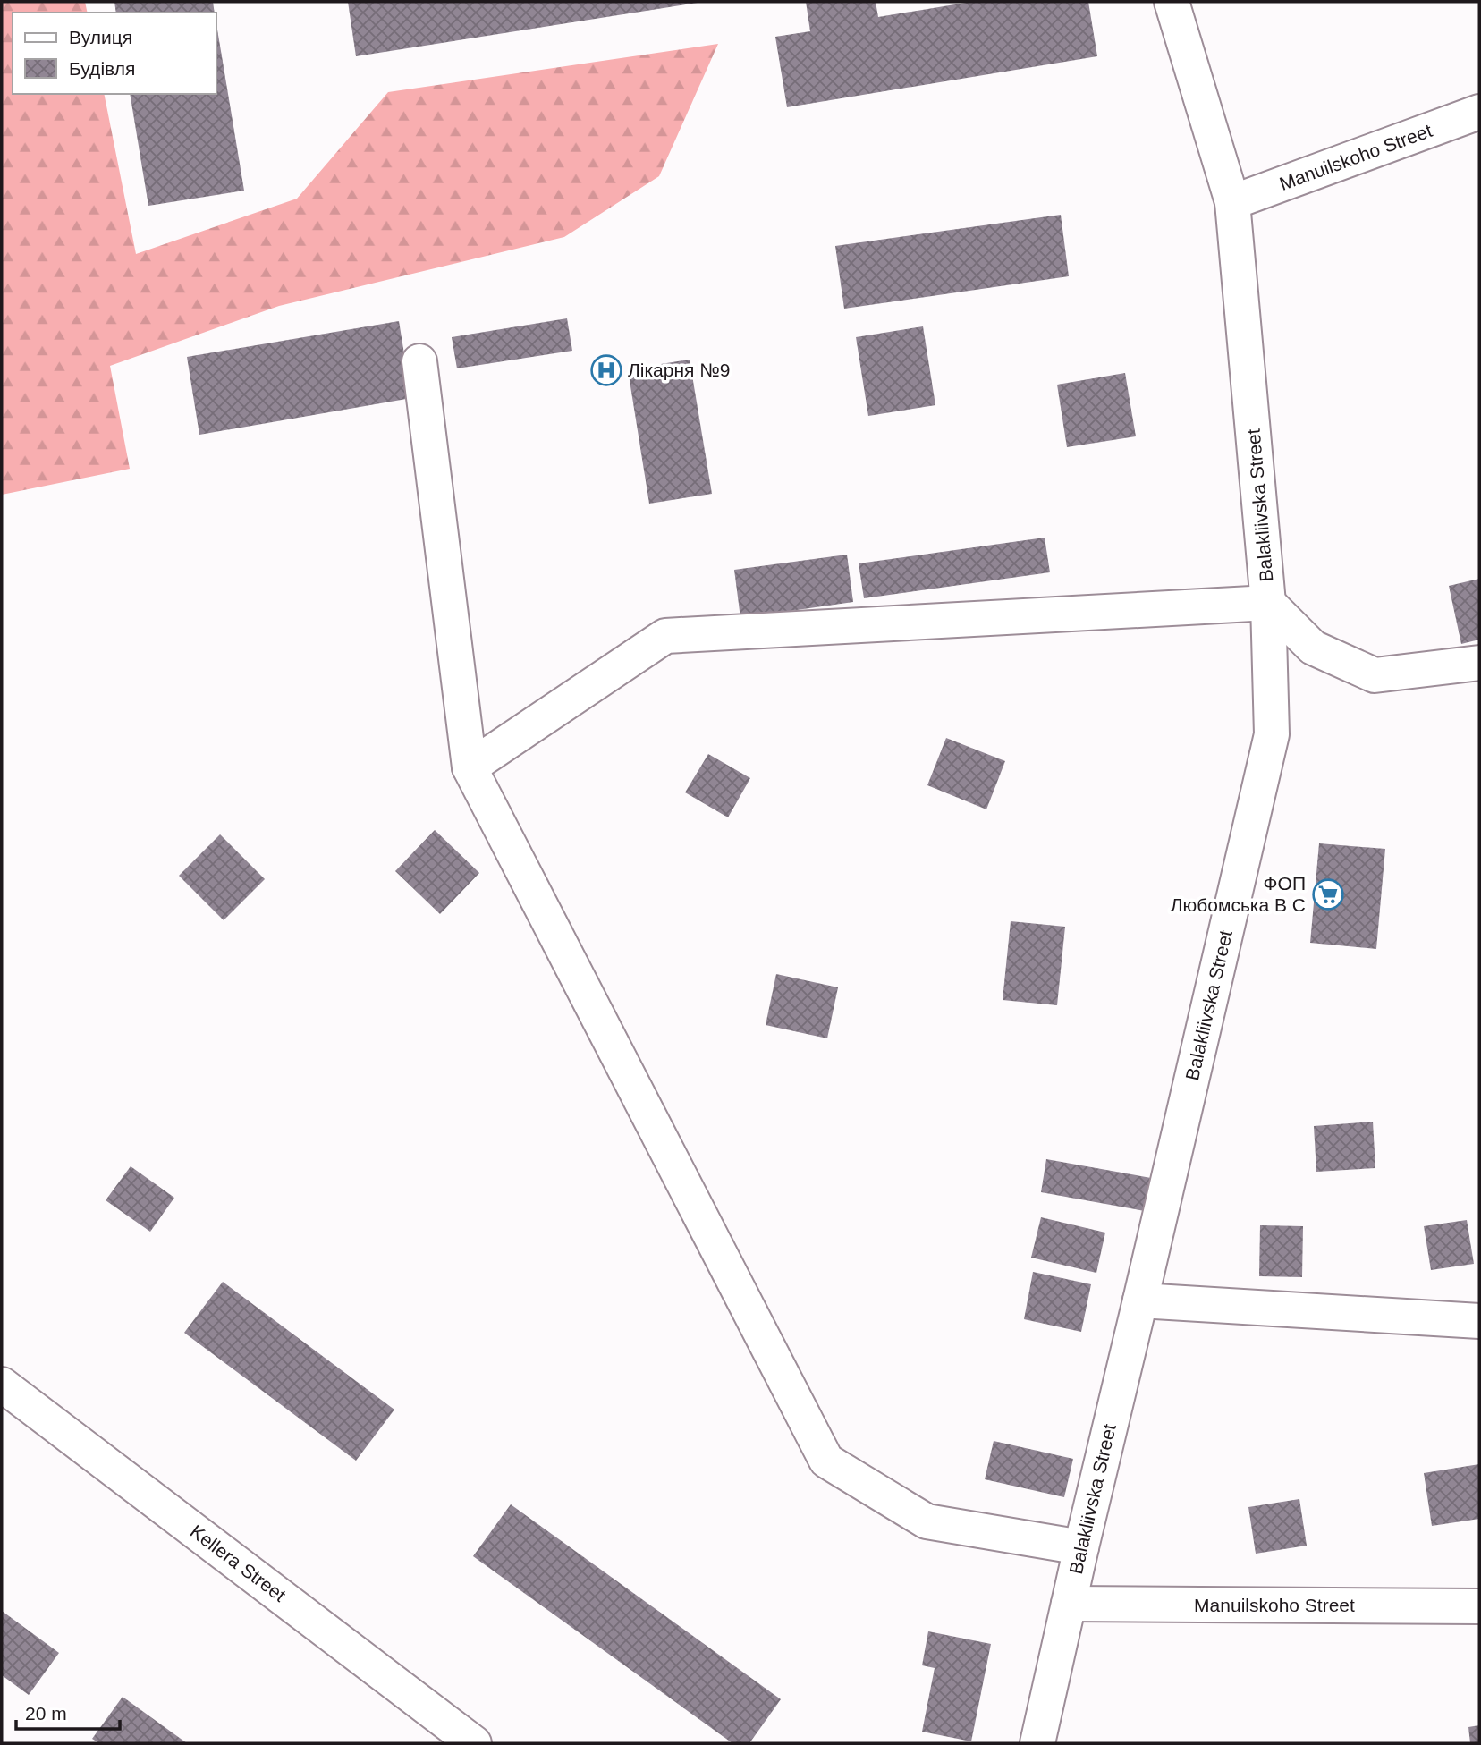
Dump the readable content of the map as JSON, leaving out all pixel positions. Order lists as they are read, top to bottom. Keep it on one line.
{"streets":{"street":["Manuilskoho Street","Balakliivska Street","Kellera Street"]},"crossings":[["Manuilskoho Street","Balakliivska Street"]],"places":{"hospital":["Лікарня №9"],"supermarket":["ФОП Любомська В С"]},"legend":["Вулиця","Будівля"],"scale_bar":"20 m"}
